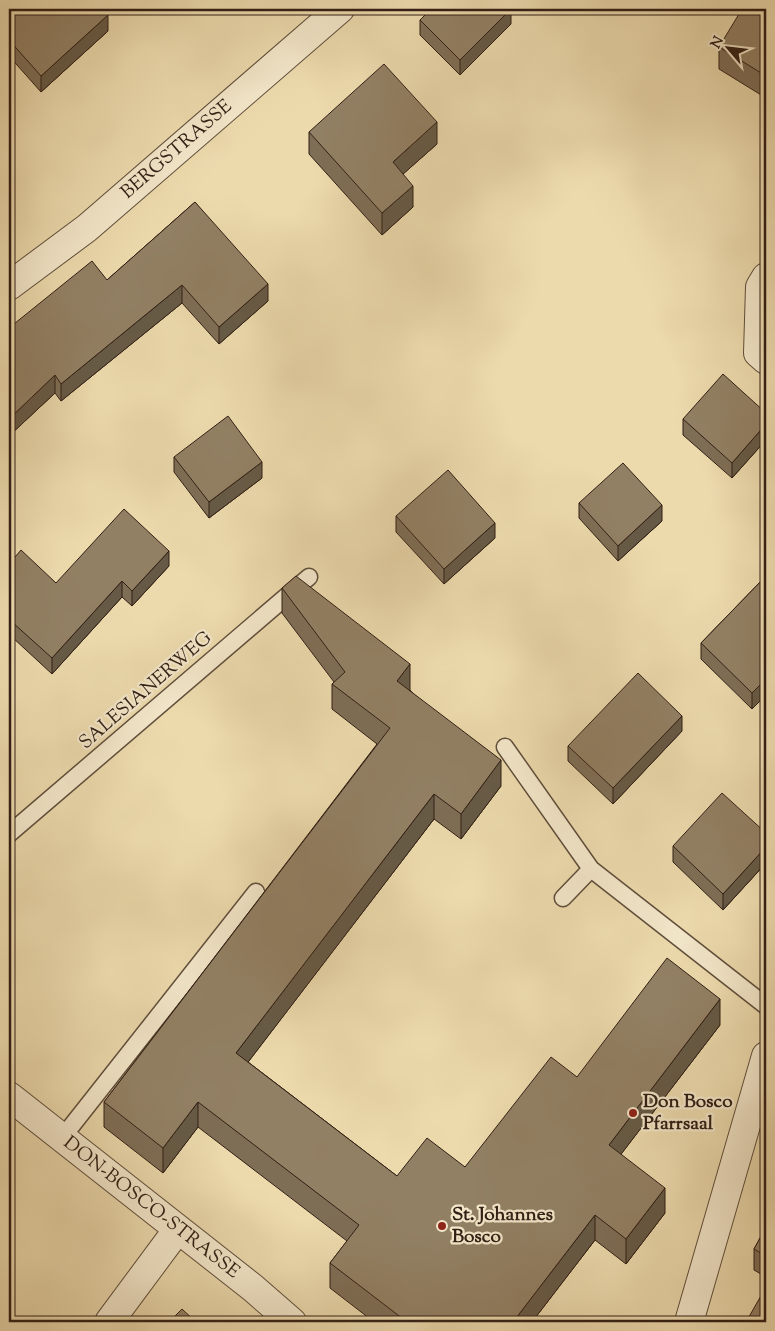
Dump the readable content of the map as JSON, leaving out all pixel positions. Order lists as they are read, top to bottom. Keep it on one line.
{"streets":{"street":["BERGSTRASSE","DON-BOSCO-STRASSE"],"lane":["SALESIANERWEG"]},"places":["Don Bosco Pfarrsaal","St. Johannes Bosco"],"north":"top left"}
